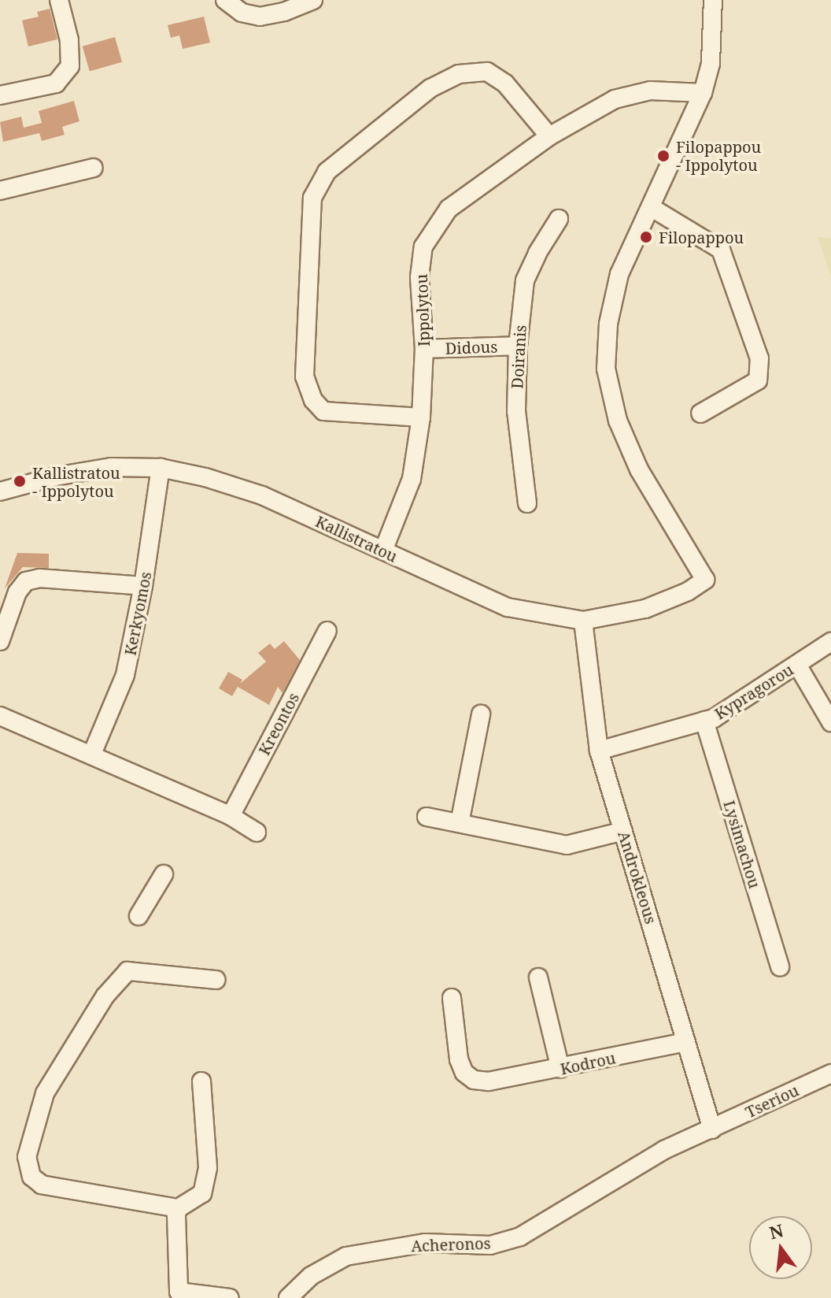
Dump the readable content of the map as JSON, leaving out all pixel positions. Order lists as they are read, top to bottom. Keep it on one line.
{"streets":{"street":["Ippolytou","Didous","Doiranis","Kallistratou","Kerkyomos","Kypragorou","Kreontos","Lysimachou","Androkleous","Kodrou","Tseriou","Acheronos"]},"crossings":[["Ippolytou","Didous"],["Ippolytou","Kallistratou"],["Didous","Doiranis"],["Kallistratou","Kerkyomos"],["Kallistratou","Androkleous"],["Kypragorou","Lysimachou"],["Kypragorou","Androkleous"],["Androkleous","Kodrou"],["Androkleous","Tseriou"],["Androkleous","Acheronos"],["Tseriou","Acheronos"]],"places":["Filopappou - Ippolytou","Filopappou","Kallistratou - Ippolytou"],"north":"top"}
